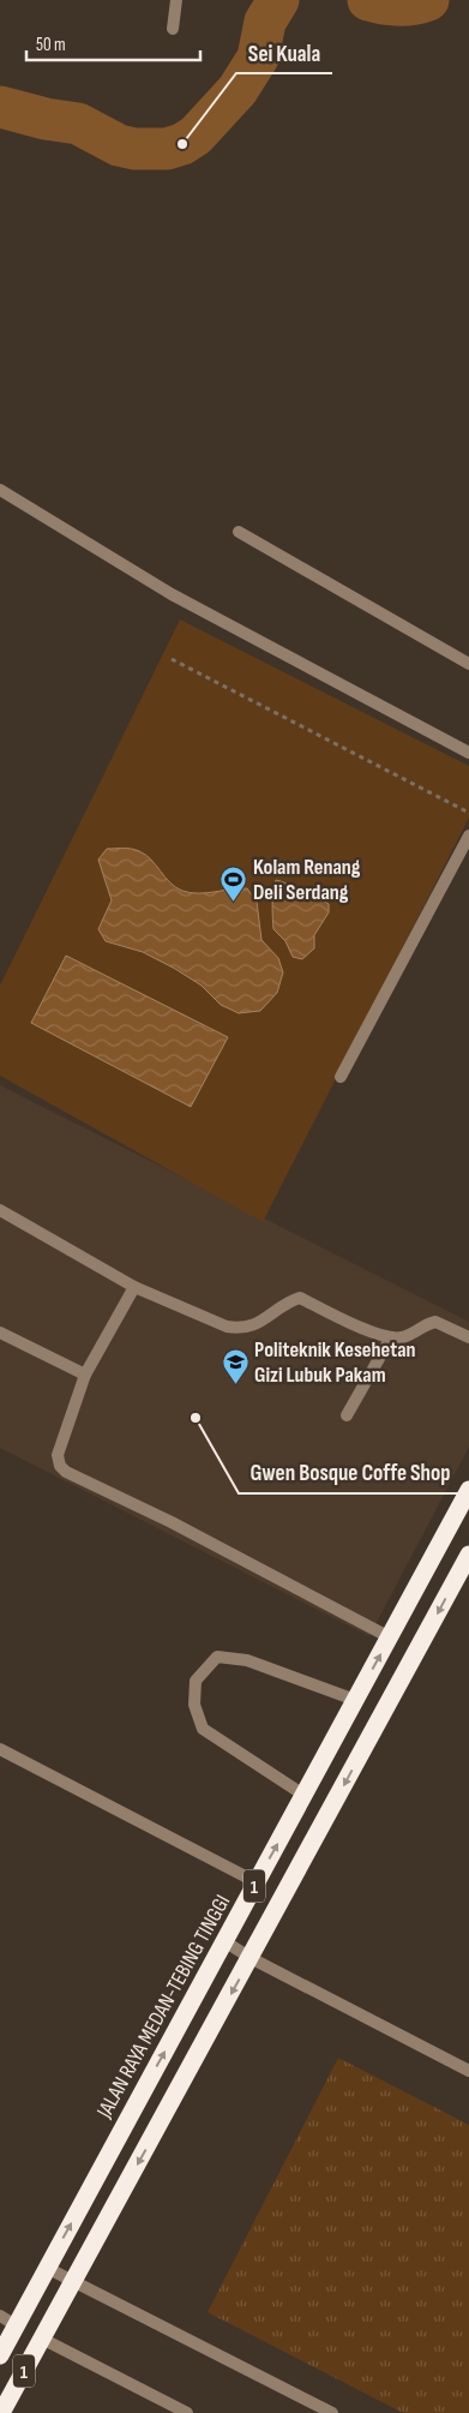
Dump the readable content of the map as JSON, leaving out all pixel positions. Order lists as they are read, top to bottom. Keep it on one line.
{"streets":{"highway":["1","JALAN RAYA MEDAN-TEBING TINGGI"]},"places":{"other":["Sei Kuala","Gwen Bosque Coffe Shop"],"sports":["Kolam Renang Deli Serdang"],"school or university":["Politeknik Kesehetan Gizi Lubuk Pakam"]},"scale_bar":"50 m"}
